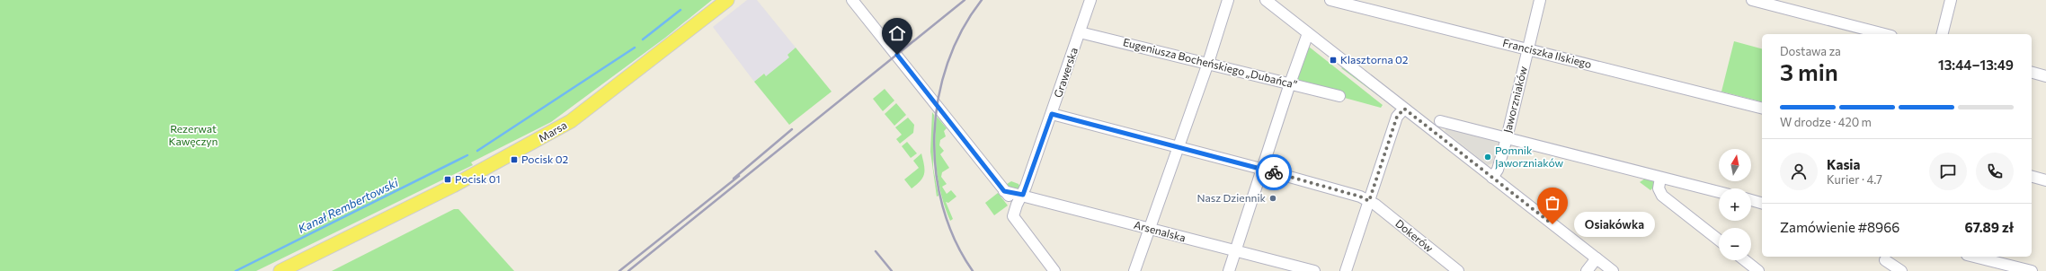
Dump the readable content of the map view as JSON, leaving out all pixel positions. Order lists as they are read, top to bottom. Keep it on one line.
{"streets":{"main road":["Marsa"],"street":["Franciszka Ilskiego","Eugeniusza Bocheńskiego „Dubańca”","Grawerska","Jaworzniaków","Arsenalska","Dokerów"]},"crossings":[["Franciszka Ilskiego","Jaworzniaków"],["Eugeniusza Bocheńskiego „Dubańca”","Grawerska"],["Grawerska","Arsenalska"],["Grawerska","Dokerów"]],"water":["Kanał Rembertowski"],"parks":["Rezerwat Kawęczyn"],"places":{"transit":["Klasztorna 02","Pocisk 02","Pocisk 01"],"other":["Pomnik Jaworzniaków","Nasz Dziennik","Osiakówka"]},"north":"top","page":{"heading":["3 min","Dostawa za","13:44–13:49"],"panel":["Kasia","Kurier · 4.7","Zamówienie #8966","67.89 zł"],"bar":"W drodze · 420 m","map_buttons":["+","−"],"bubble":"Osiakówka"}}
